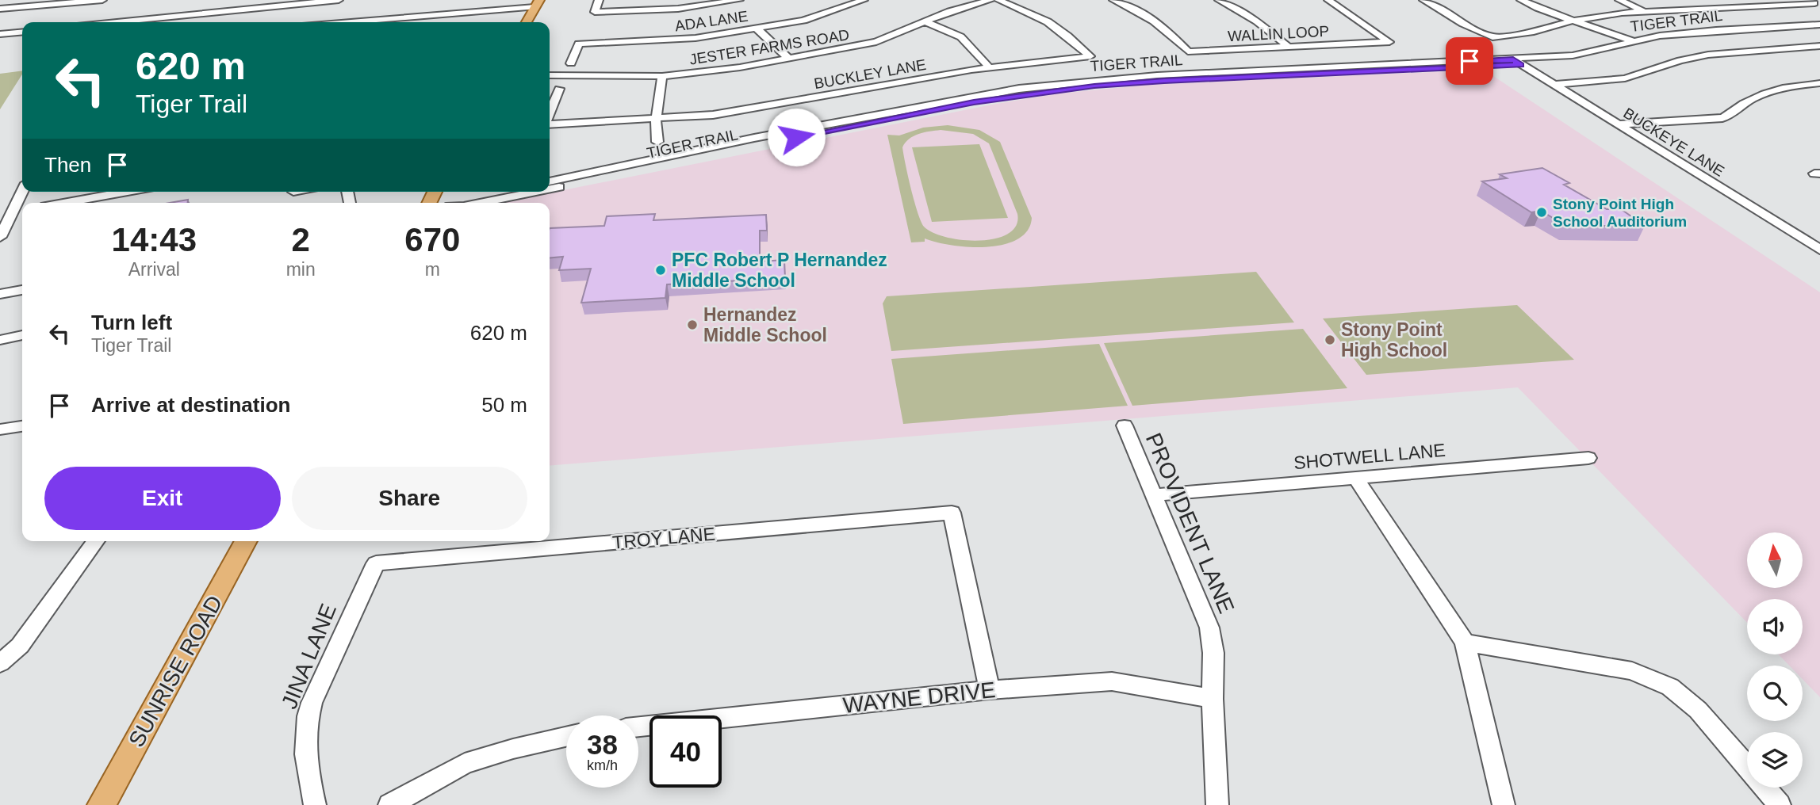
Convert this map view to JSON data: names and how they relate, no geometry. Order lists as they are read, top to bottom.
{
  "streets": {
    "main road": ["SUNRISE ROAD"],
    "street": [
      "ADA LANE",
      "TIGER TRAIL",
      "WALLIN LOOP",
      "JESTER FARMS ROAD",
      "BUCKLEY LANE",
      "BUCKEYE LANE",
      "SHOTWELL LANE",
      "PROVIDENT LANE",
      "TROY LANE",
      "JINA LANE",
      "WAYNE DRIVE"
    ]
  },
  "crossings": [
    ["TIGER TRAIL", "BUCKEYE LANE"],
    ["SHOTWELL LANE", "PROVIDENT LANE"],
    ["PROVIDENT LANE", "WAYNE DRIVE"],
    ["TROY LANE", "JINA LANE"],
    ["TROY LANE", "WAYNE DRIVE"]
  ],
  "places": [
    "Stony Point High School Auditorium",
    "PFC Robert P Hernandez Middle School",
    "Hernandez Middle School",
    "Stony Point High School"
  ],
  "north": "top",
  "page": {
    "turn": ["620 m", "Tiger Trail"],
    "then": "Then",
    "eta": [
      "14:43",
      "Arrival",
      "2",
      "min",
      "670",
      "m"
    ],
    "list": [
      {
        "name": "Turn left",
        "note": "Tiger Trail",
        "value": "620 m"
      },
      {
        "name": "Arrive at destination",
        "value": "50 m"
      }
    ],
    "buttons": ["Exit", "Share"],
    "speed": "38 km/h",
    "limit": "40"
  }
}
